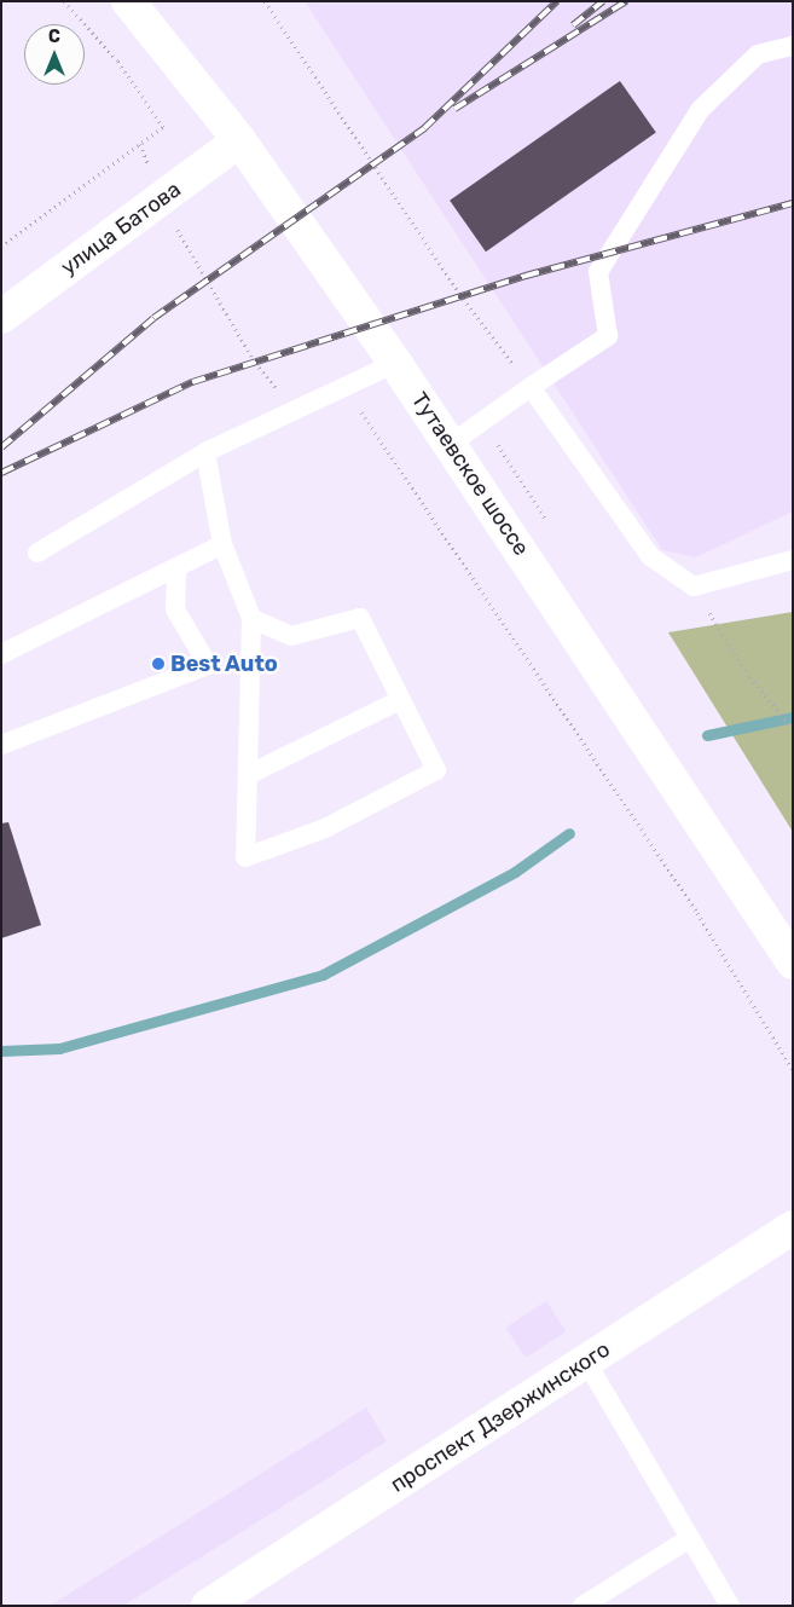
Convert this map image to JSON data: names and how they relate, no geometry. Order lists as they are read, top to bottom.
{
  "streets": {
    "main road": ["улица Батова", "Тутаевское шоссе", "проспект Дзержинского"]
  },
  "crossings": [
    ["улица Батова", "Тутаевское шоссе"]
  ],
  "places": ["Best Auto"],
  "north": "top"
}
